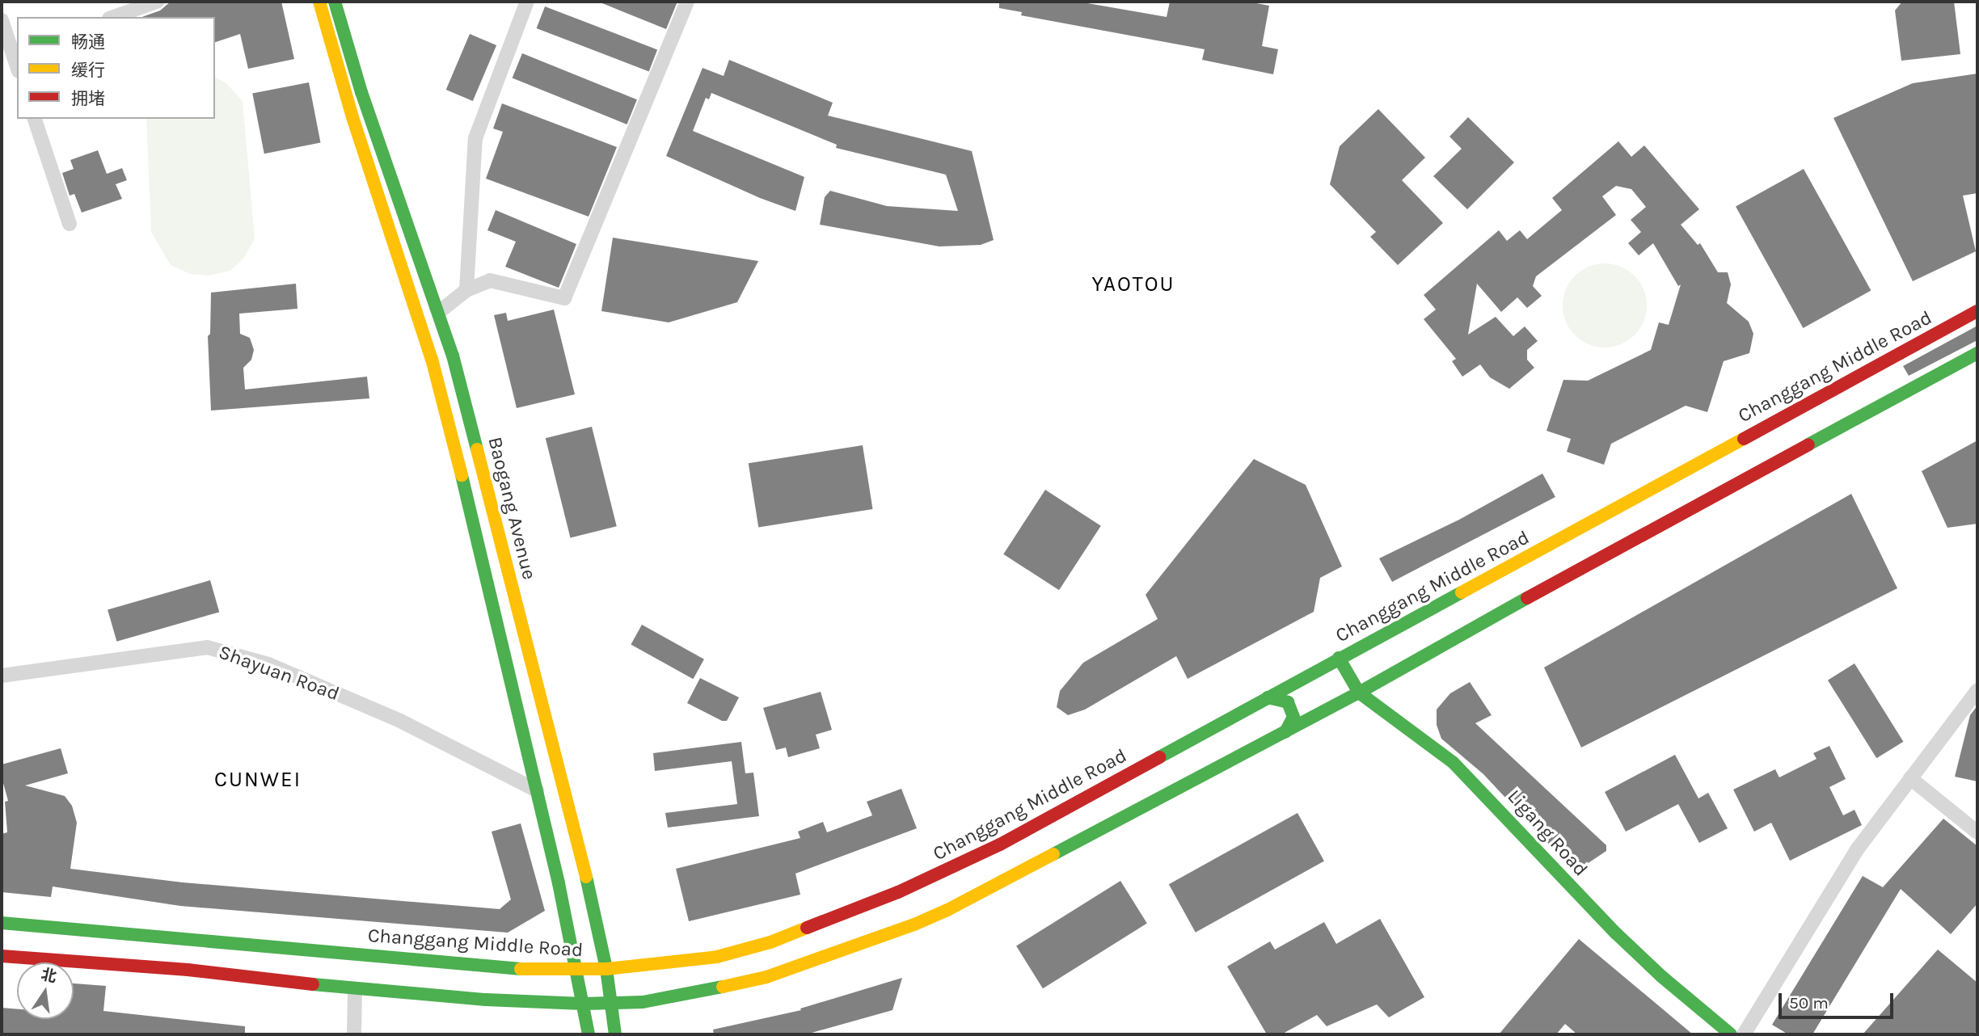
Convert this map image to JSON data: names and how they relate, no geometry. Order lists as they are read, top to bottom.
{
  "streets": {
    "main road": ["Changgang Middle Road", "Baogang Avenue", "Ligang Road"],
    "street": ["Shayuan Road"]
  },
  "crossings": [
    ["Changgang Middle Road", "Baogang Avenue"],
    ["Changgang Middle Road", "Ligang Road"],
    ["Baogang Avenue", "Shayuan Road"]
  ],
  "districts": ["YAOTOU", "CUNWEI"],
  "legend": ["畅通", "缓行", "拥堵"],
  "scale_bar": "50 m",
  "north": "top"
}
